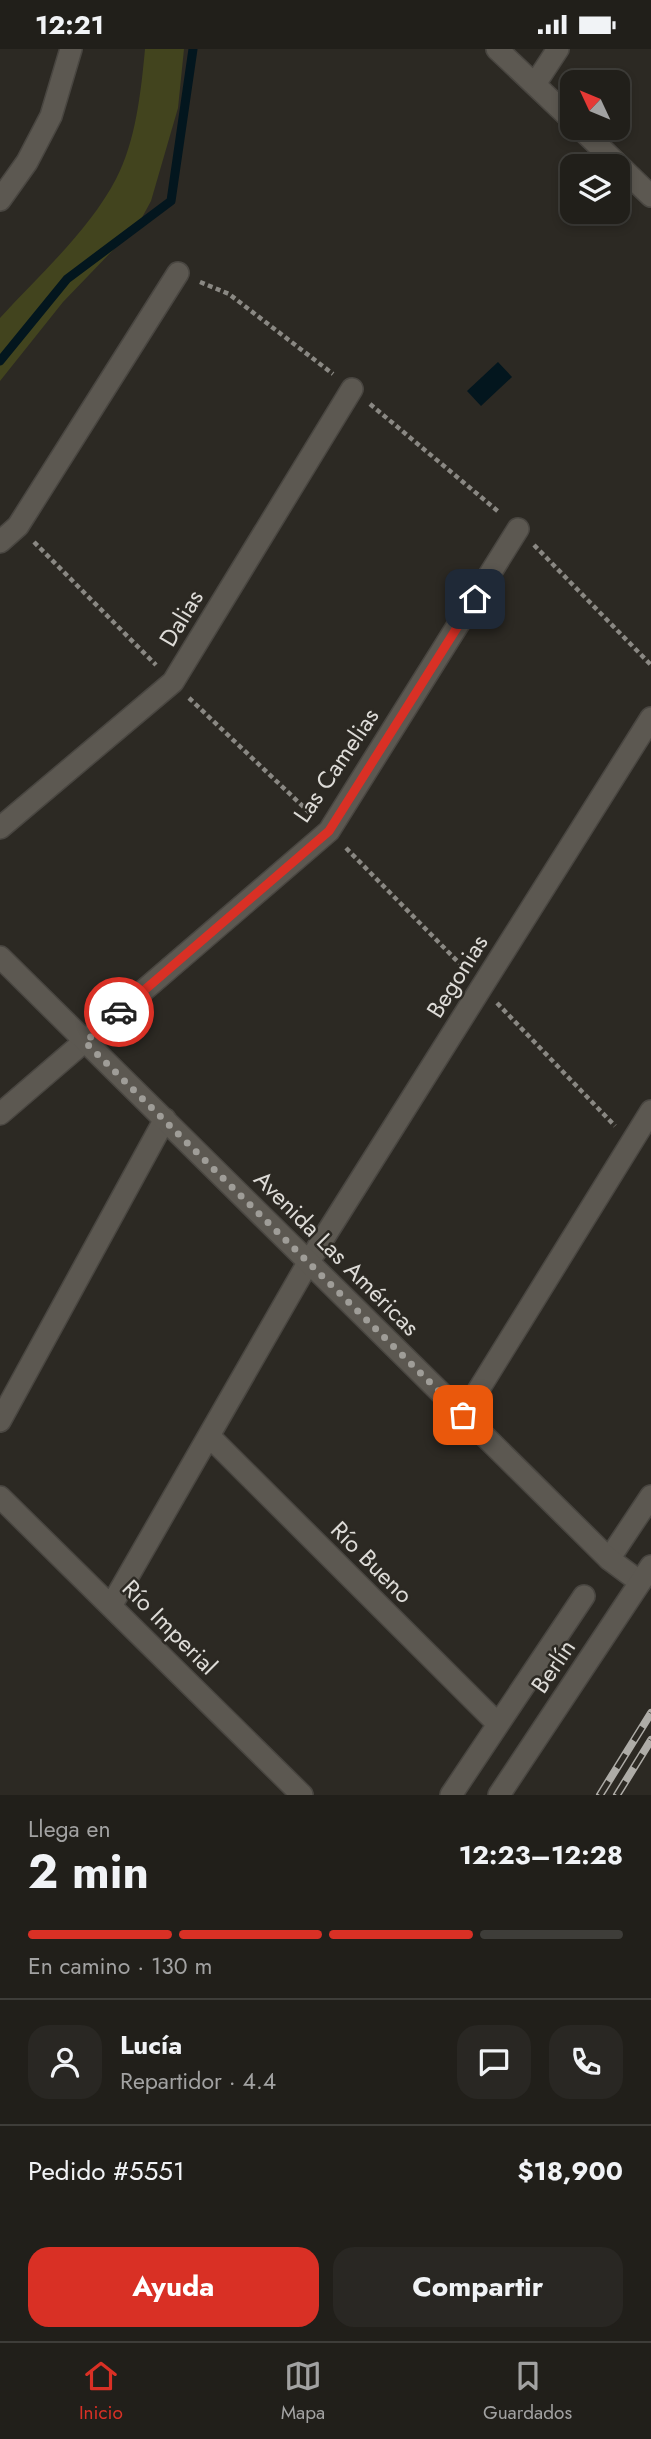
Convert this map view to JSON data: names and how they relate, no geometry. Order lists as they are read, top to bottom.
{
  "streets": {
    "street": [
      "Dalias",
      "Las Camelias",
      "Begonias",
      "Avenida Las Américas",
      "Río Bueno",
      "Río Imperial",
      "Berlín"
    ]
  },
  "crossings": [
    ["Las Camelias", "Avenida Las Américas"],
    ["Begonias", "Avenida Las Américas"],
    ["Begonias", "Río Bueno"],
    ["Begonias", "Río Imperial"],
    ["Avenida Las Américas", "Berlín"]
  ],
  "north": "top left",
  "page": {
    "status": "12:21",
    "heading": ["2 min", "Llega en", "12:23–12:28"],
    "panel": [
      "Lucía",
      "Repartidor · 4.4",
      "Pedido #5551",
      "$18,900"
    ],
    "bar": "En camino · 130 m",
    "buttons": ["Ayuda", "Compartir"],
    "tabs": ["Inicio", "Mapa", "Guardados"]
  }
}
